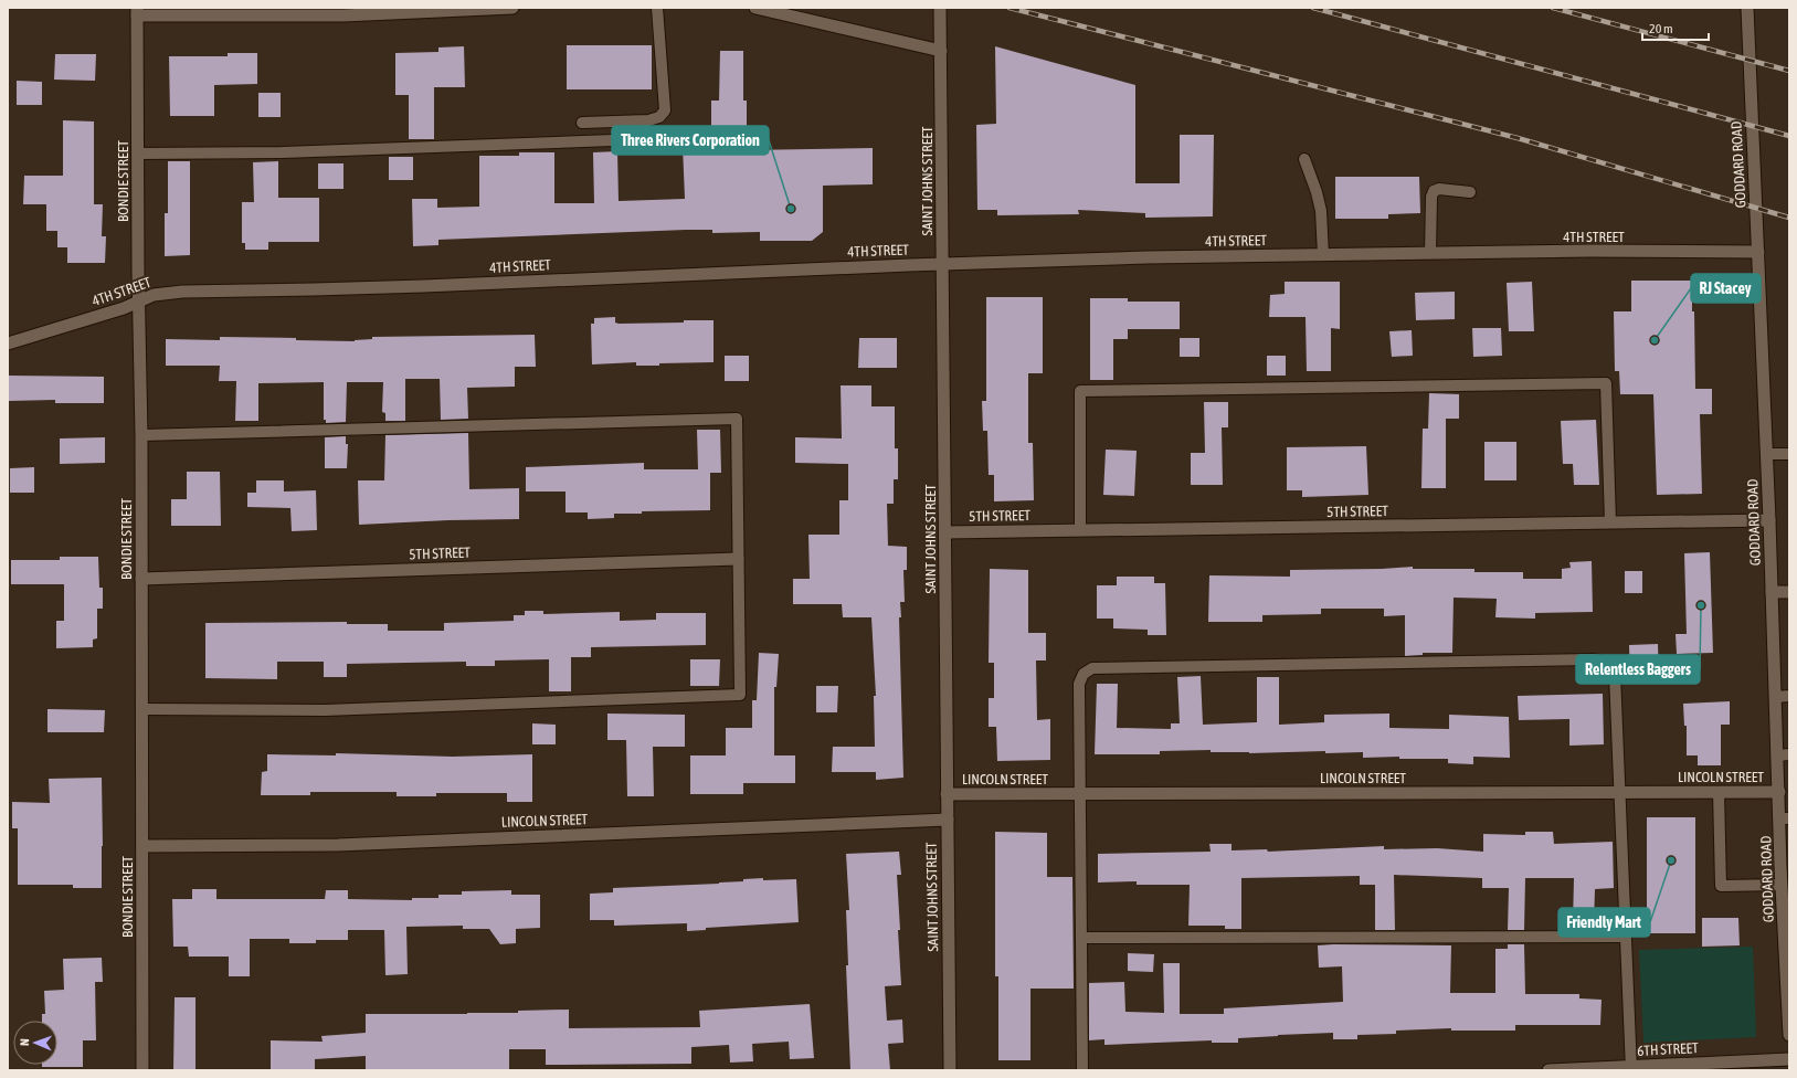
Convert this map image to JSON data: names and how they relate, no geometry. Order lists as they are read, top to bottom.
{
  "streets": {
    "street": [
      "GODDARD ROAD",
      "BONDIE STREET",
      "SAINT JOHNS STREET",
      "4TH STREET",
      "5TH STREET",
      "LINCOLN STREET",
      "6TH STREET"
    ]
  },
  "crossings": [
    ["GODDARD ROAD", "4TH STREET"],
    ["GODDARD ROAD", "5TH STREET"],
    ["GODDARD ROAD", "LINCOLN STREET"],
    ["BONDIE STREET", "4TH STREET"],
    ["BONDIE STREET", "5TH STREET"],
    ["BONDIE STREET", "LINCOLN STREET"],
    ["SAINT JOHNS STREET", "4TH STREET"],
    ["SAINT JOHNS STREET", "5TH STREET"],
    ["SAINT JOHNS STREET", "LINCOLN STREET"]
  ],
  "places": [
    "Three Rivers Corporation",
    "RJ Stacey",
    "Relentless Baggers",
    "Friendly Mart"
  ],
  "scale_bar": "20 m",
  "north": "left"
}
